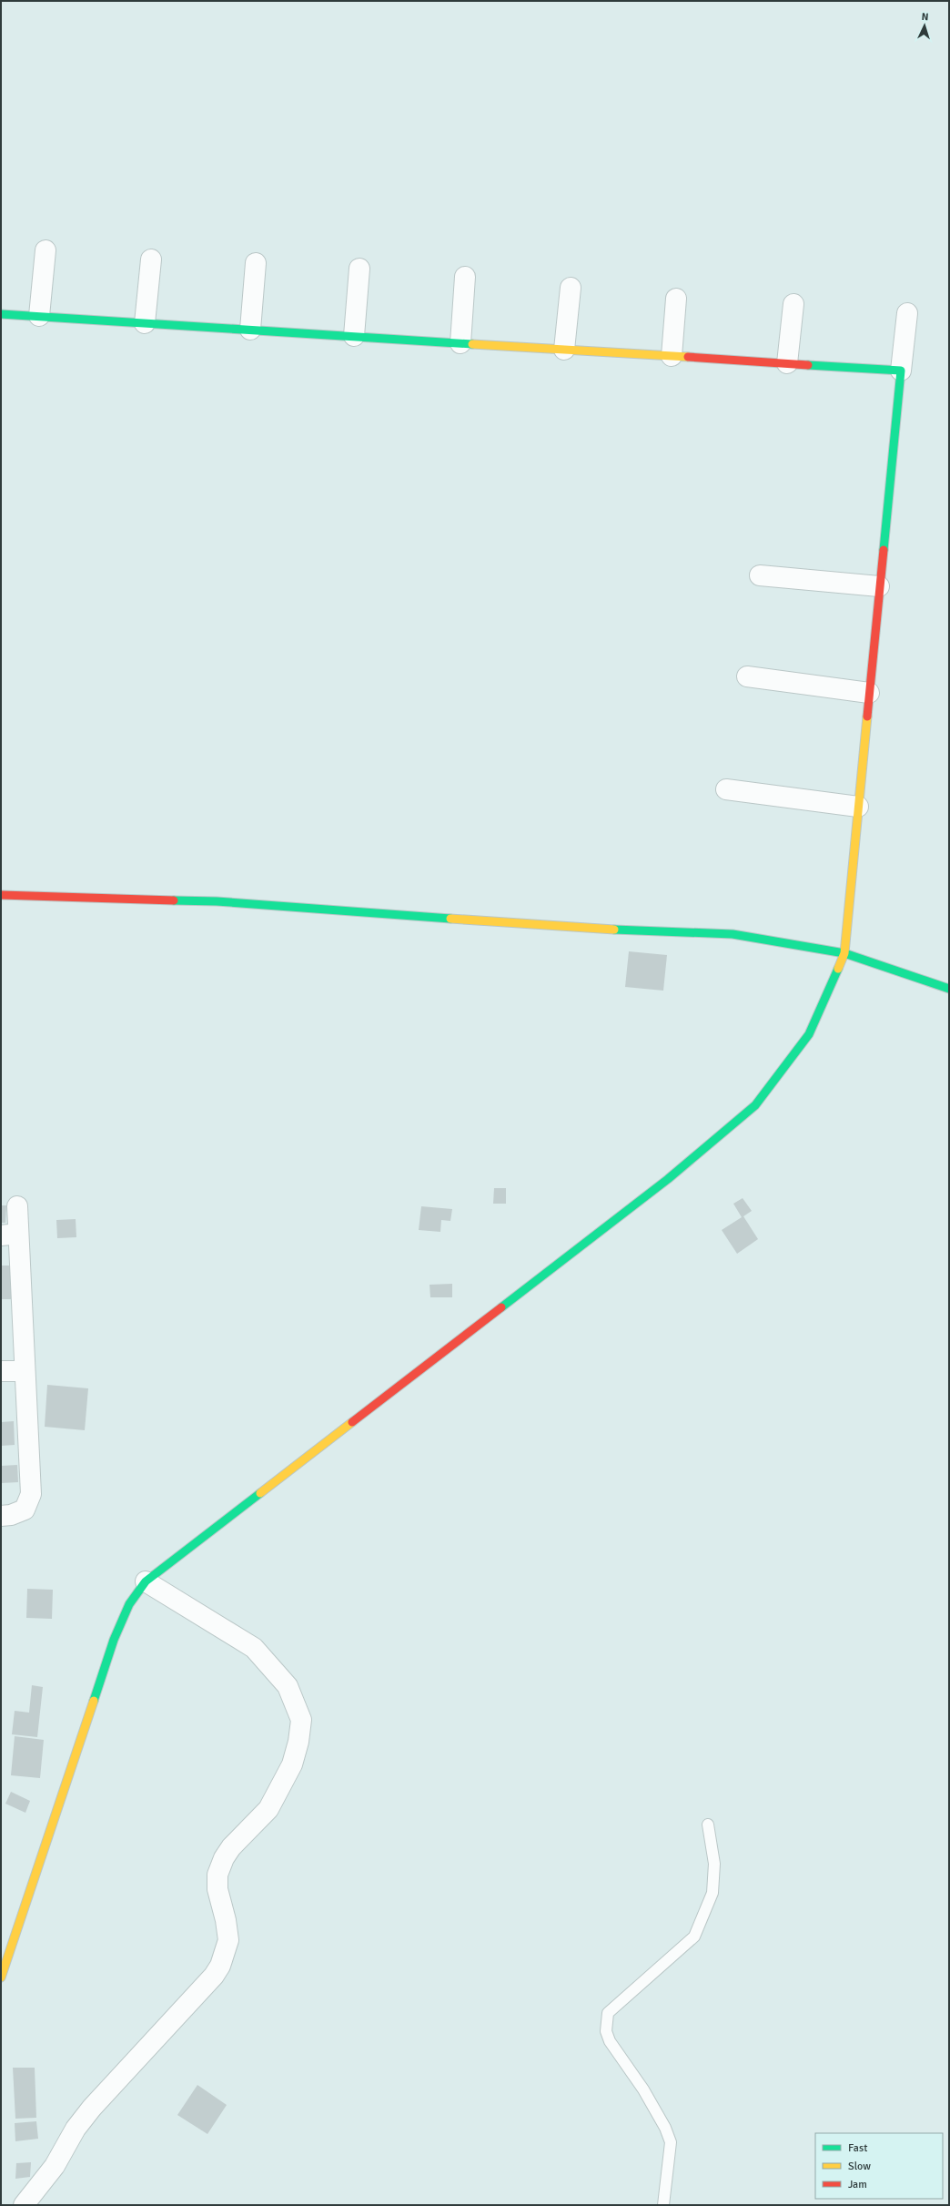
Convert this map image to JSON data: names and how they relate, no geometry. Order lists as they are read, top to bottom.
{
  "legend": ["Fast", "Slow", "Jam"],
  "north": "top"
}
